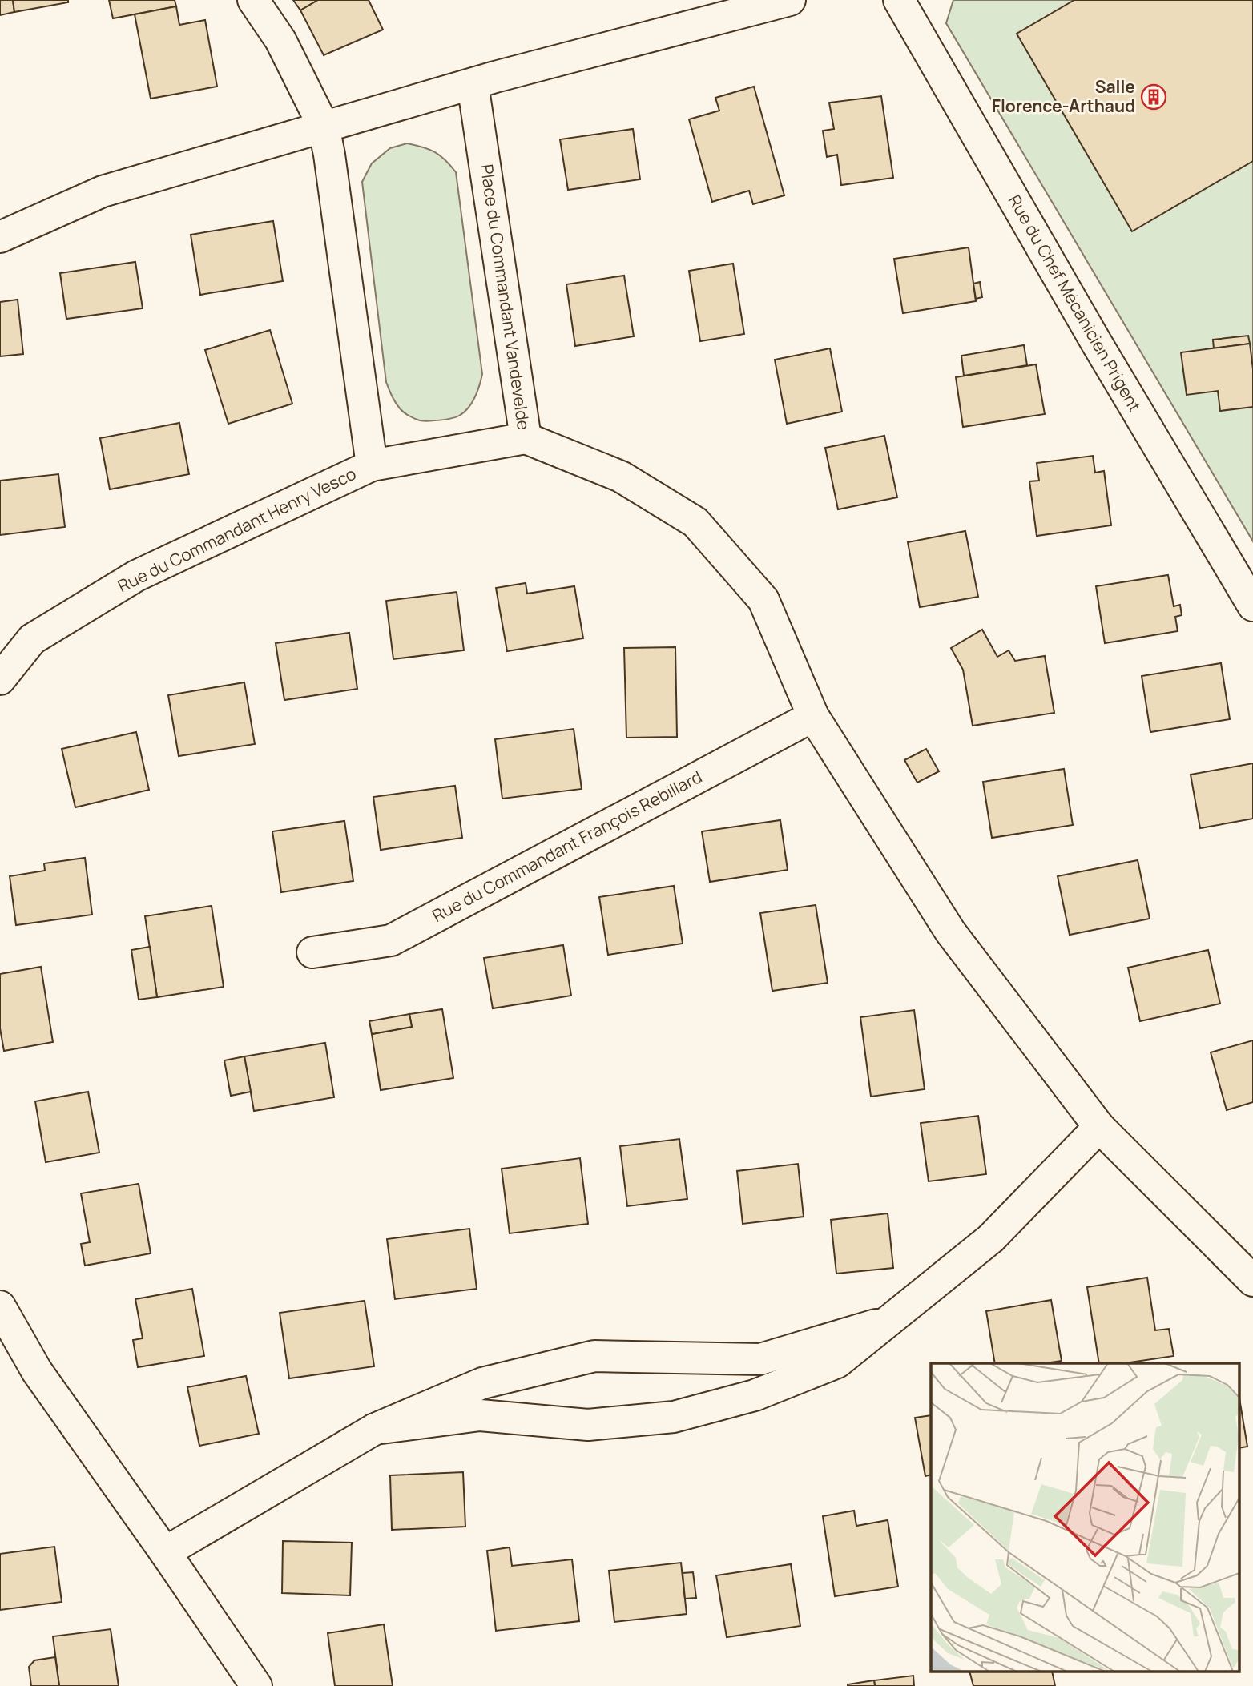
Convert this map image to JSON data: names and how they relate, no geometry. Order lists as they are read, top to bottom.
{
  "streets": {
    "street": [
      "Place du Commandant Vandevelde",
      "Rue du Chef Mécanicien Prigent",
      "Rue du Commandant Henry Vesco",
      "Rue du Commandant François Rebillard"
    ]
  },
  "crossings": [
    ["Place du Commandant Vandevelde", "Rue du Commandant Henry Vesco"]
  ],
  "places": {
    "building": ["Salle Florence-Arthaud"]
  }
}
